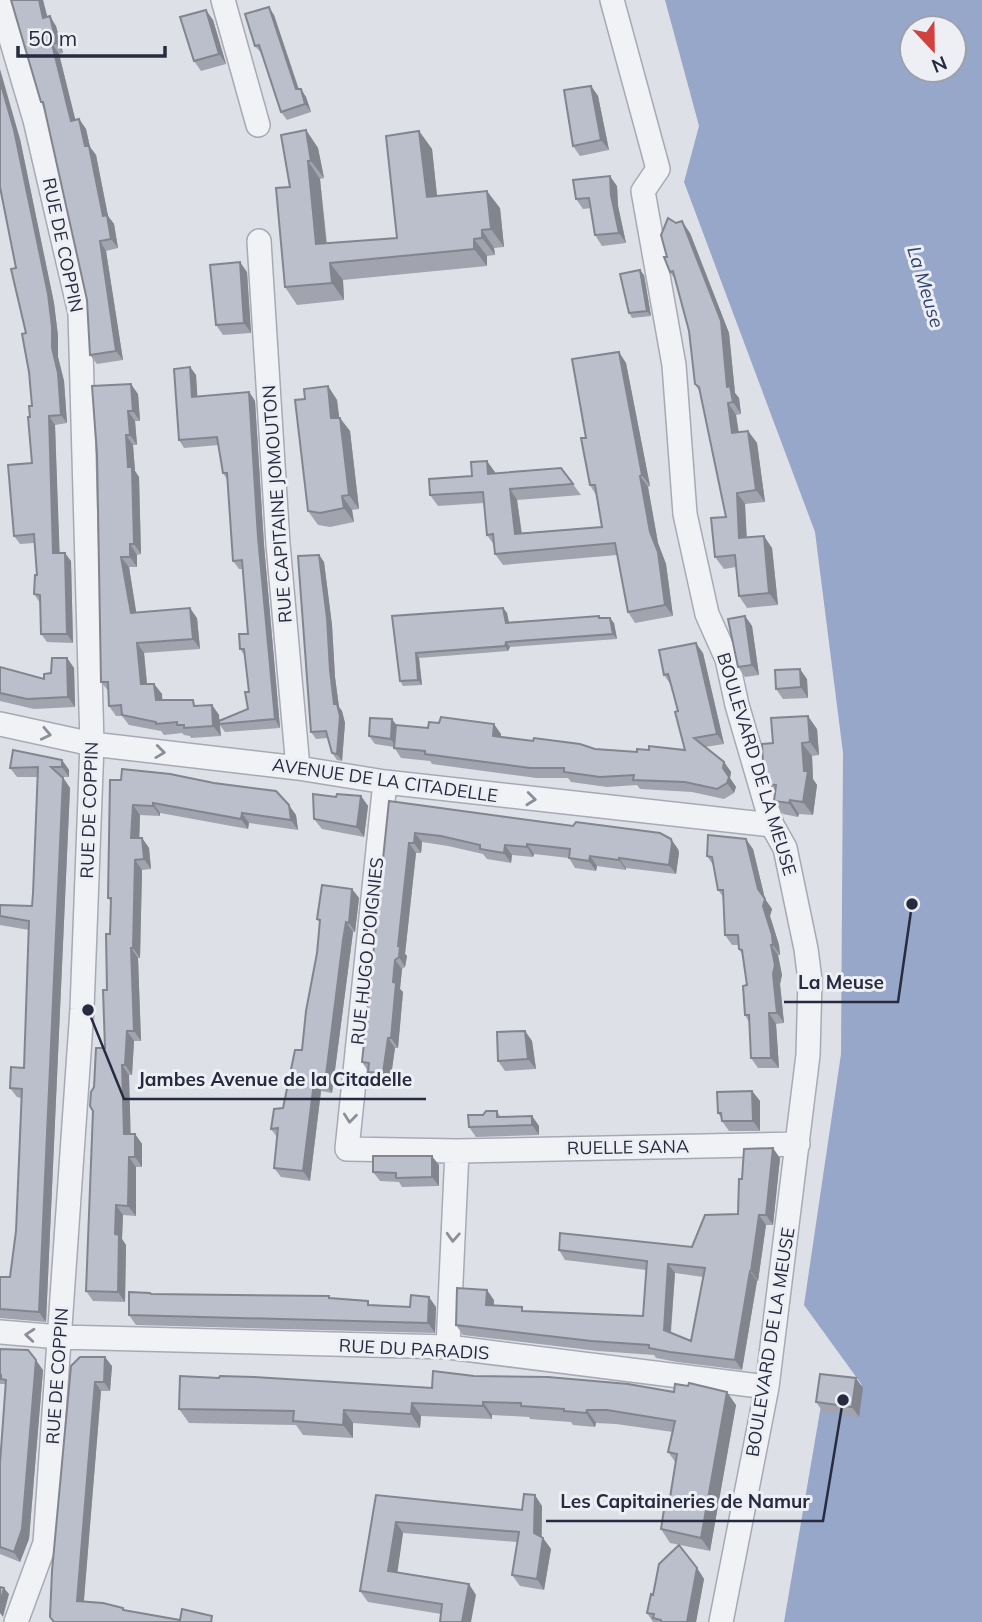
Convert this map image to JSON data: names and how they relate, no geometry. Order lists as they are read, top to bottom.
{
  "streets": {
    "street": [
      "RUE DE COPPIN",
      "RUE CAPITAINE JOMOUTON",
      "BOULEVARD DE LA MEUSE",
      "AVENUE DE LA CITADELLE",
      "RUE HUGO D'OIGNIES",
      "RUELLE SANA",
      "RUE DU PARADIS"
    ]
  },
  "crossings": [
    ["RUE DE COPPIN", "AVENUE DE LA CITADELLE"],
    ["RUE DE COPPIN", "RUE DU PARADIS"],
    ["RUE CAPITAINE JOMOUTON", "AVENUE DE LA CITADELLE"],
    ["BOULEVARD DE LA MEUSE", "AVENUE DE LA CITADELLE"],
    ["BOULEVARD DE LA MEUSE", "RUELLE SANA"],
    ["BOULEVARD DE LA MEUSE", "RUE DU PARADIS"],
    ["AVENUE DE LA CITADELLE", "RUE HUGO D'OIGNIES"],
    ["RUE HUGO D'OIGNIES", "RUELLE SANA"]
  ],
  "one_way": ["AVENUE DE LA CITADELLE"],
  "water": ["La Meuse"],
  "places": ["La Meuse", "Jambes Avenue de la Citadelle", "Les Capitaineries de Namur"],
  "scale_bar": "50 m",
  "north": "bottom"
}
